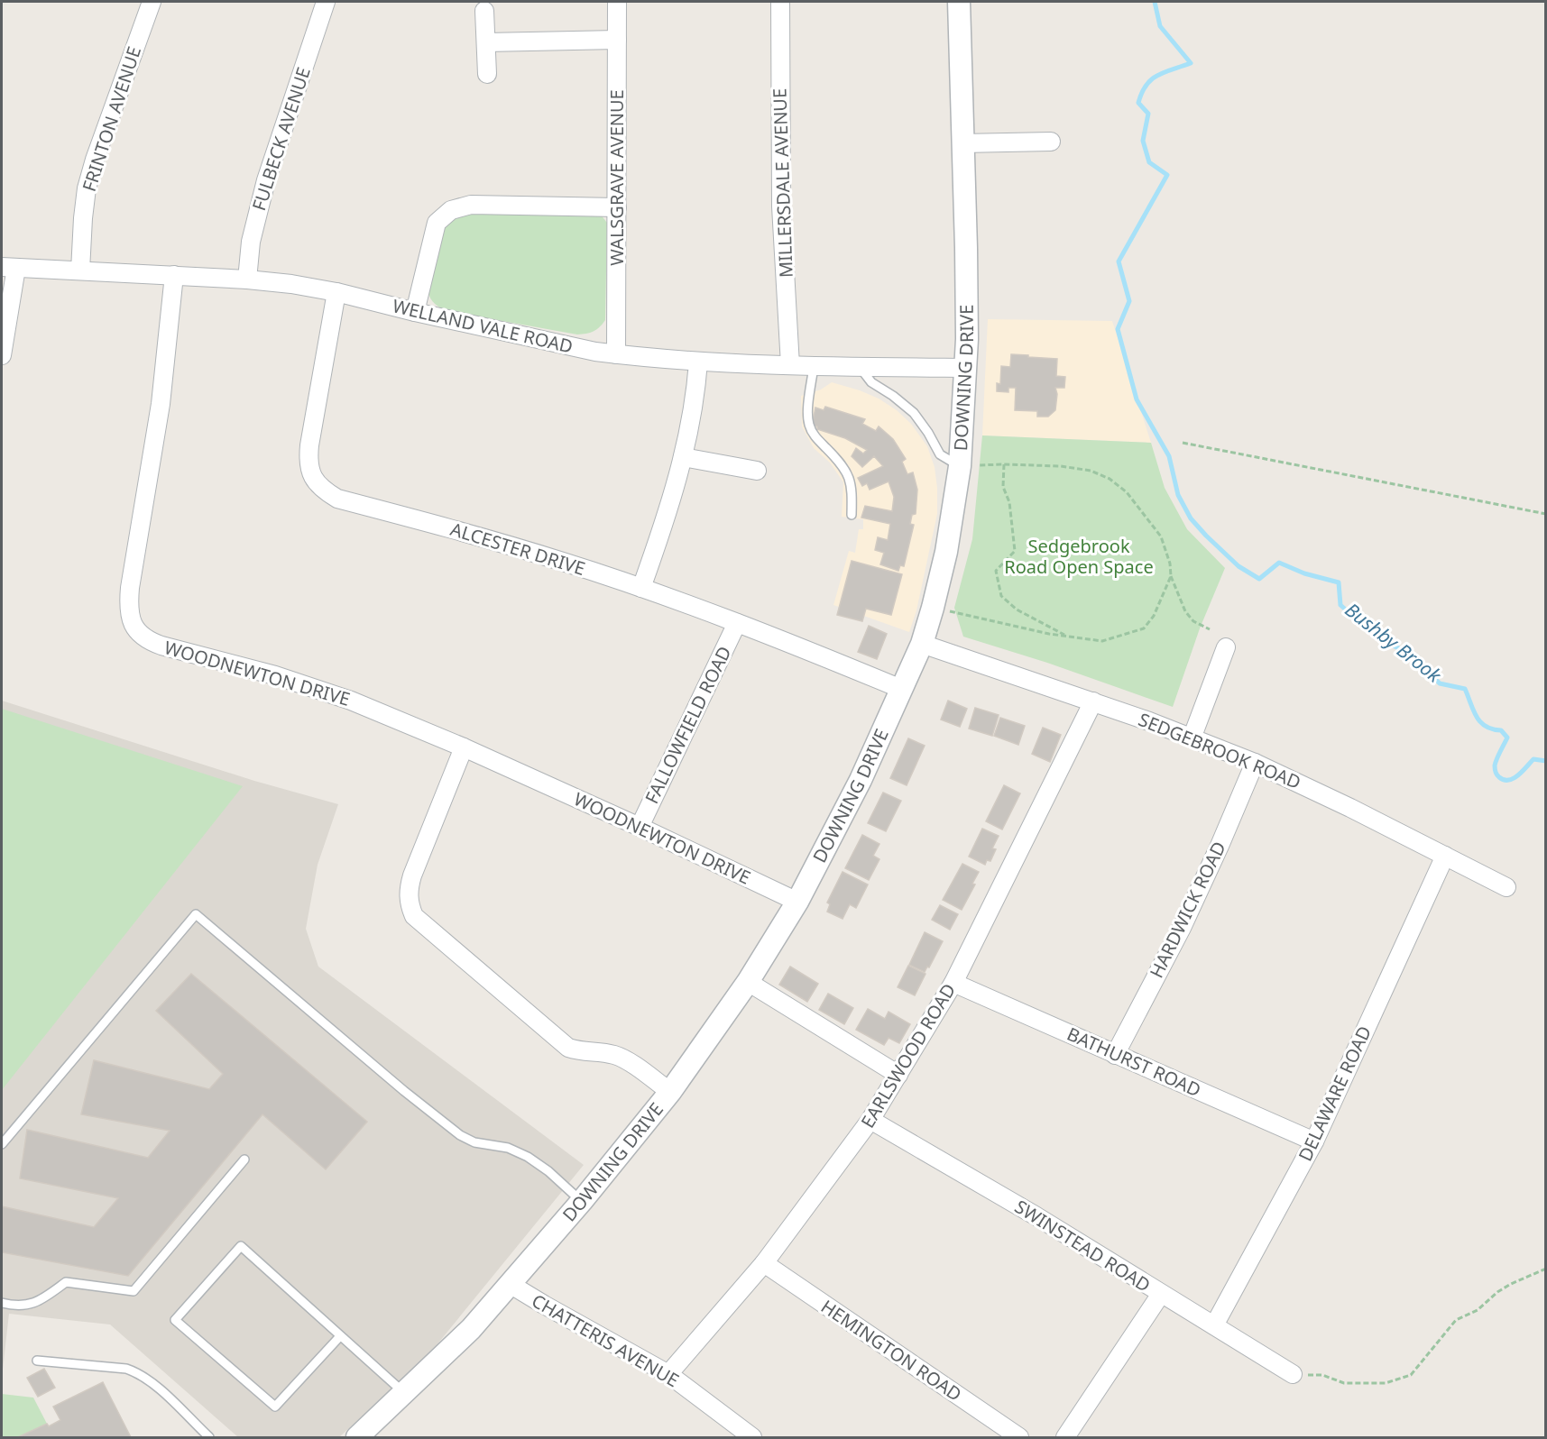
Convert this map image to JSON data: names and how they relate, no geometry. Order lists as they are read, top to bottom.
{
  "streets": {
    "street": [
      "FRINTON AVENUE",
      "FULBECK AVENUE",
      "WALSGRAVE AVENUE",
      "MILLERSDALE AVENUE",
      "WELLAND VALE ROAD",
      "DOWNING DRIVE",
      "ALCESTER DRIVE",
      "WOODNEWTON DRIVE",
      "FALLOWFIELD ROAD",
      "SEDGEBROOK ROAD",
      "HARDWICK ROAD",
      "EARLSWOOD ROAD",
      "BATHURST ROAD",
      "DELAWARE ROAD",
      "SWINSTEAD ROAD",
      "CHATTERIS AVENUE",
      "HEMINGTON ROAD"
    ]
  },
  "crossings": [
    ["FRINTON AVENUE", "WELLAND VALE ROAD"],
    ["FULBECK AVENUE", "WELLAND VALE ROAD"],
    ["WALSGRAVE AVENUE", "WELLAND VALE ROAD"],
    ["MILLERSDALE AVENUE", "WELLAND VALE ROAD"],
    ["WELLAND VALE ROAD", "DOWNING DRIVE"],
    ["WELLAND VALE ROAD", "ALCESTER DRIVE"],
    ["WELLAND VALE ROAD", "WOODNEWTON DRIVE"],
    ["DOWNING DRIVE", "ALCESTER DRIVE"],
    ["DOWNING DRIVE", "WOODNEWTON DRIVE"],
    ["DOWNING DRIVE", "SEDGEBROOK ROAD"],
    ["DOWNING DRIVE", "CHATTERIS AVENUE"],
    ["ALCESTER DRIVE", "FALLOWFIELD ROAD"],
    ["WOODNEWTON DRIVE", "FALLOWFIELD ROAD"],
    ["SEDGEBROOK ROAD", "HARDWICK ROAD"],
    ["SEDGEBROOK ROAD", "EARLSWOOD ROAD"],
    ["SEDGEBROOK ROAD", "DELAWARE ROAD"],
    ["HARDWICK ROAD", "BATHURST ROAD"],
    ["EARLSWOOD ROAD", "BATHURST ROAD"],
    ["EARLSWOOD ROAD", "SWINSTEAD ROAD"],
    ["EARLSWOOD ROAD", "CHATTERIS AVENUE"],
    ["EARLSWOOD ROAD", "HEMINGTON ROAD"],
    ["BATHURST ROAD", "DELAWARE ROAD"],
    ["DELAWARE ROAD", "SWINSTEAD ROAD"]
  ],
  "water": ["Bushby Brook"],
  "parks": ["Sedgebrook Road Open Space"]
}
